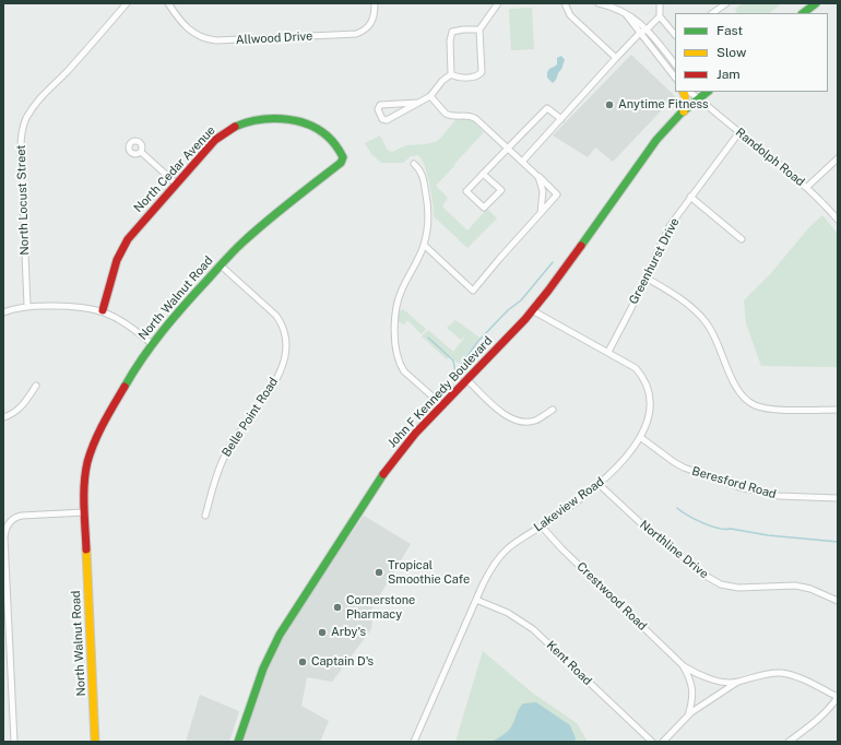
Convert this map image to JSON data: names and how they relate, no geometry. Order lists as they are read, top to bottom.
{
  "streets": {
    "street": [
      "Allwood Drive",
      "Randolph Road",
      "North Cedar Avenue",
      "North Locust Street",
      "Greenhurst Drive",
      "North Walnut Road",
      "John F Kennedy Boulevard",
      "Belle Point Road",
      "Beresford Road",
      "Lakeview Road",
      "Northline Drive",
      "Crestwood Road",
      "Kent Road"
    ]
  },
  "crossings": [
    ["Randolph Road", "Greenhurst Drive"],
    ["Randolph Road", "John F Kennedy Boulevard"],
    ["North Cedar Avenue", "North Walnut Road"],
    ["Greenhurst Drive", "Lakeview Road"],
    ["North Walnut Road", "Belle Point Road"],
    ["John F Kennedy Boulevard", "Lakeview Road"],
    ["Beresford Road", "Lakeview Road"],
    ["Lakeview Road", "Northline Drive"],
    ["Lakeview Road", "Crestwood Road"],
    ["Lakeview Road", "Kent Road"]
  ],
  "places": [
    "Anytime Fitness",
    "Tropical Smoothie Cafe",
    "Cornerstone Pharmacy",
    "Arby's",
    "Captain D's"
  ],
  "legend": ["Fast", "Slow", "Jam"]
}
